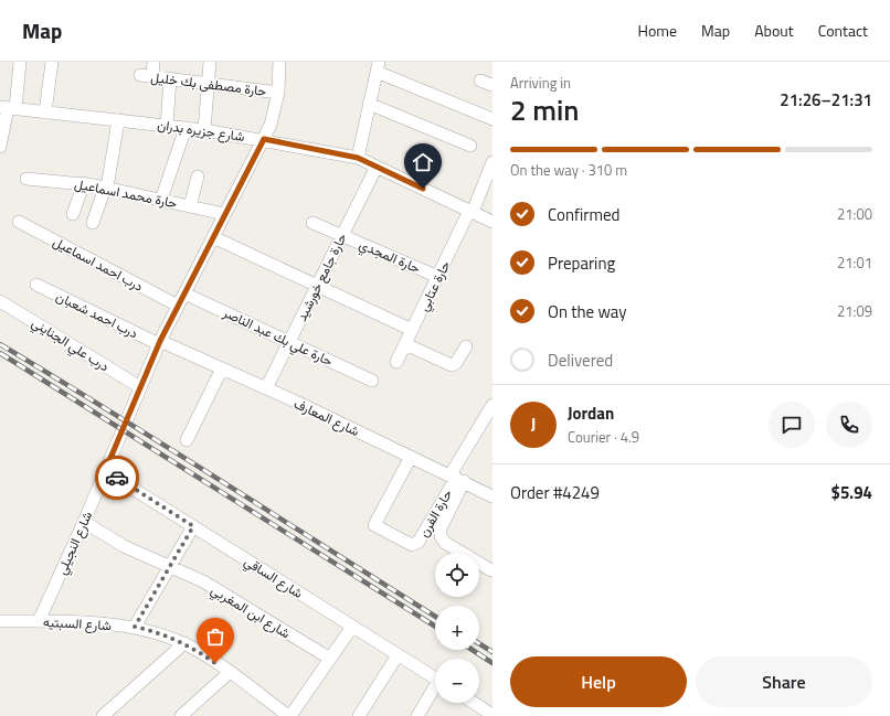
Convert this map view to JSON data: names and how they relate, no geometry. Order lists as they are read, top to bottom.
{
  "streets": {
    "street": [
      "حارة مصطفى بك خليل",
      "شارع جزيره بدران",
      "حارة محمد اسماعيل",
      "حارة المجدي",
      "درب احمد اسماعيل",
      "حارة جامع خورشيد",
      "حارة عتابي",
      "درب احمد شعبان",
      "حارة علي بك عبد الناصر",
      "درب علي الجنايني",
      "شارع المعارف",
      "حارة الفرن",
      "شارع النجيلي",
      "شارع الساقي",
      "شارع ابن المغربي",
      "شارع السبتيه"
    ]
  },
  "crossings": [
    ["حارة مصطفى بك خليل", "شارع النجيلي"],
    ["شارع جزيره بدران", "حارة جامع خورشيد"],
    ["شارع جزيره بدران", "حارة عتابي"],
    ["شارع جزيره بدران", "شارع النجيلي"],
    ["حارة محمد اسماعيل", "شارع النجيلي"],
    ["حارة المجدي", "حارة جامع خورشيد"],
    ["حارة المجدي", "حارة عتابي"],
    ["درب احمد اسماعيل", "شارع النجيلي"],
    ["حارة جامع خورشيد", "حارة علي بك عبد الناصر"],
    ["حارة جامع خورشيد", "شارع المعارف"],
    ["درب احمد شعبان", "شارع المعارف"],
    ["درب احمد شعبان", "شارع النجيلي"],
    ["حارة علي بك عبد الناصر", "شارع النجيلي"],
    ["درب علي الجنايني", "شارع النجيلي"],
    ["شارع المعارف", "حارة الفرن"],
    ["شارع المعارف", "شارع النجيلي"],
    ["شارع النجيلي", "شارع الساقي"],
    ["شارع النجيلي", "شارع ابن المغربي"],
    ["شارع النجيلي", "شارع السبتيه"]
  ],
  "page": {
    "header": "Map",
    "nav": [
      "Home",
      "Map",
      "About",
      "Contact"
    ],
    "heading": ["2 min", "Arriving in", "21:26–21:31"],
    "panel": [
      "Jordan",
      "Courier · 4.9",
      "Order #4249",
      "$5.94"
    ],
    "bar": "On the way · 310 m",
    "list": [
      ["Confirmed", "21:00"],
      ["Preparing", "21:01"],
      ["On the way", "21:09"],
      "Delivered"
    ],
    "round": "J",
    "map_buttons": ["+", "−"],
    "buttons": ["Help", "Share"]
  }
}
